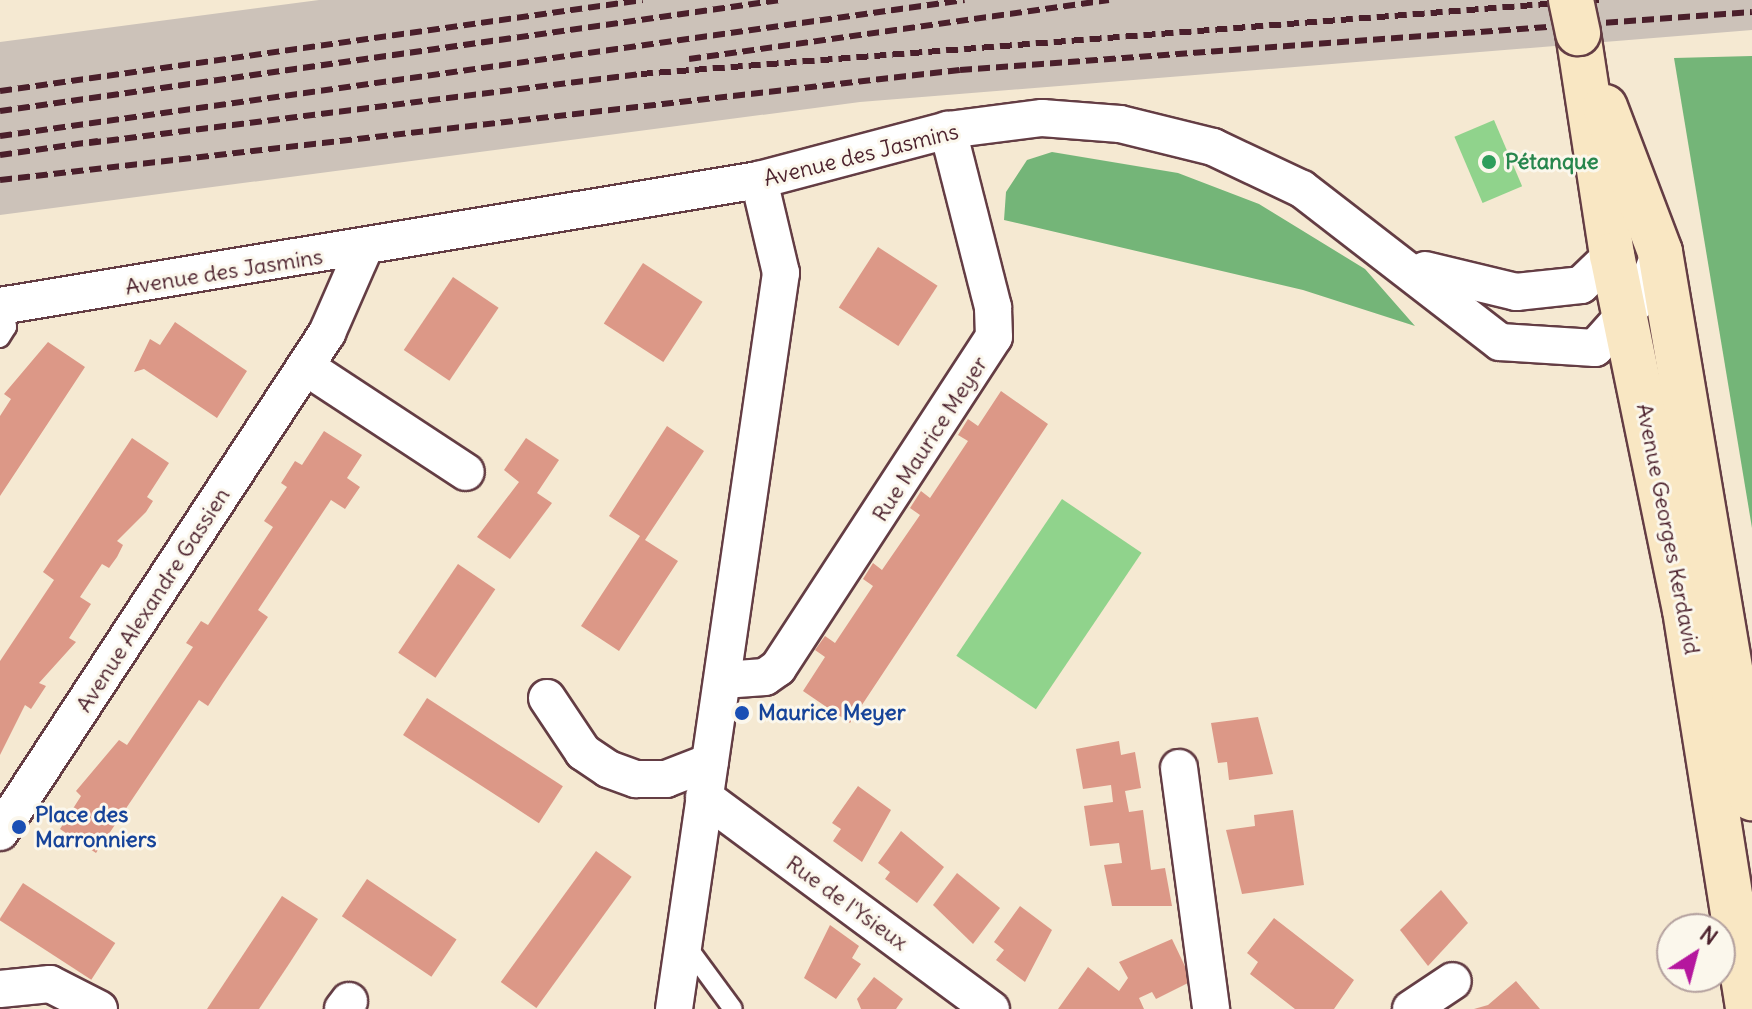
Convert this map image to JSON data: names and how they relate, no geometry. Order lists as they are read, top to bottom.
{
  "streets": {
    "main road": ["Avenue Georges Kerdavid"],
    "street": [
      "Avenue des Jasmins",
      "Rue Maurice Meyer",
      "Avenue Alexandre Gassien",
      "Rue de l'Ysieux"
    ]
  },
  "crossings": [
    ["Avenue des Jasmins", "Rue Maurice Meyer"],
    ["Avenue des Jasmins", "Avenue Georges Kerdavid"],
    ["Avenue des Jasmins", "Avenue Alexandre Gassien"]
  ],
  "places": ["Pétanque", "Maurice Meyer", "Place des Marronniers"],
  "north": "top right"
}
